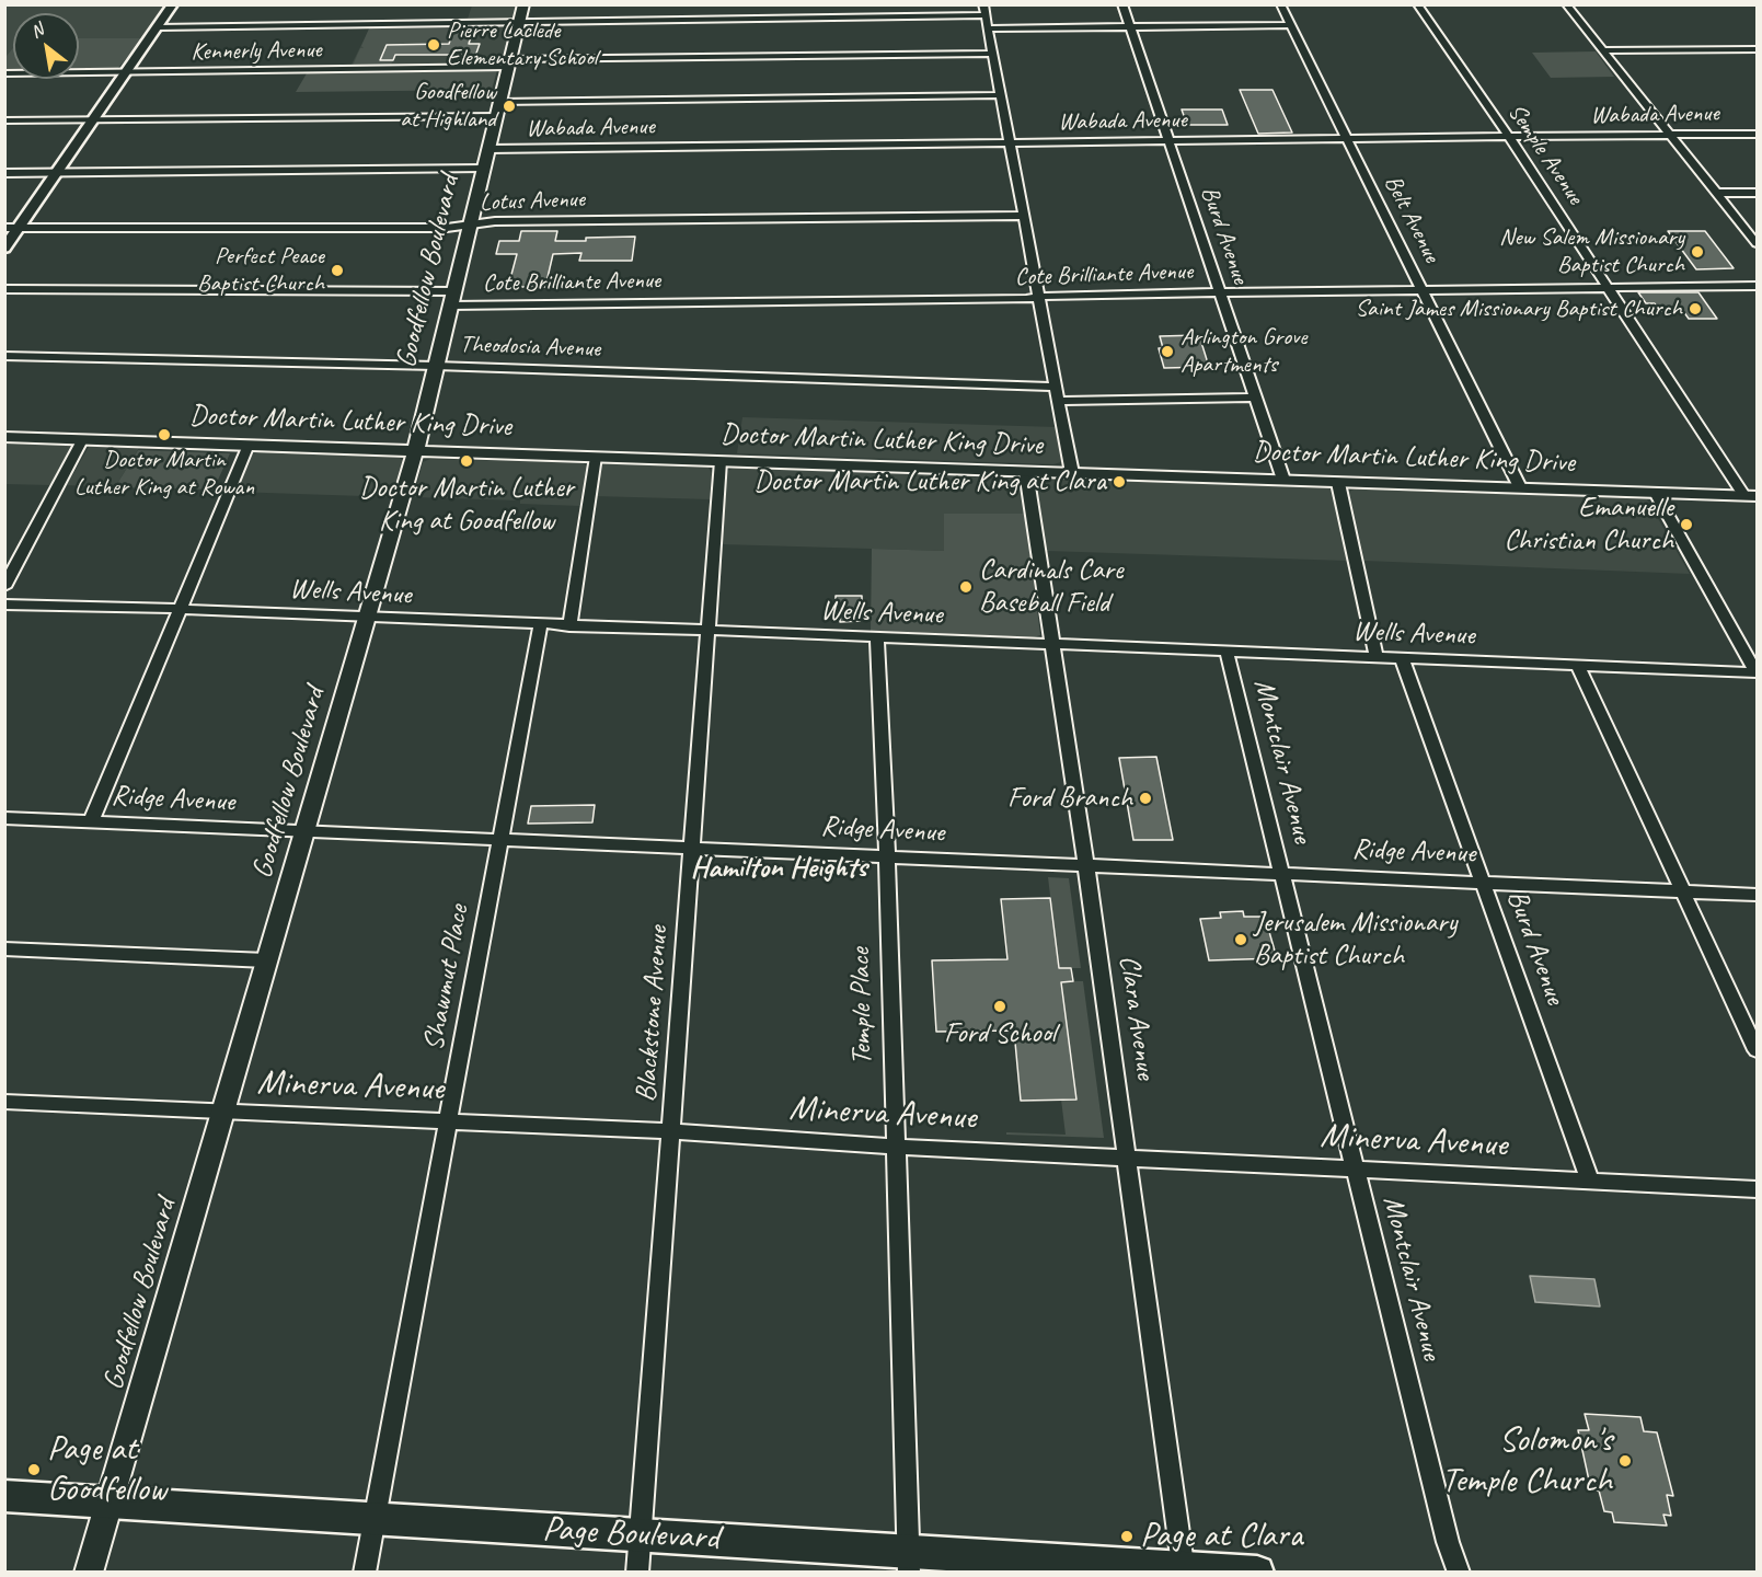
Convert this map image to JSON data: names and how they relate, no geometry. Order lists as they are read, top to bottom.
{
  "streets": {
    "main road": ["Goodfellow Boulevard", "Doctor Martin Luther King Drive", "Page Boulevard"],
    "street": [
      "Kennerly Avenue",
      "Wabada Avenue",
      "Semple Avenue",
      "Lotus Avenue",
      "Belt Avenue",
      "Burd Avenue",
      "Cote Brilliante Avenue",
      "Theodosia Avenue",
      "Wells Avenue",
      "Montclair Avenue",
      "Ridge Avenue",
      "Shawmut Place",
      "Temple Place",
      "Blackstone Avenue",
      "Clara Avenue",
      "Minerva Avenue"
    ]
  },
  "crossings": [
    ["Kennerly Avenue", "Goodfellow Boulevard"],
    ["Wabada Avenue", "Semple Avenue"],
    ["Wabada Avenue", "Belt Avenue"],
    ["Wabada Avenue", "Burd Avenue"],
    ["Wabada Avenue", "Goodfellow Boulevard"],
    ["Semple Avenue", "Cote Brilliante Avenue"],
    ["Semple Avenue", "Doctor Martin Luther King Drive"],
    ["Lotus Avenue", "Goodfellow Boulevard"],
    ["Belt Avenue", "Cote Brilliante Avenue"],
    ["Belt Avenue", "Doctor Martin Luther King Drive"],
    ["Burd Avenue", "Cote Brilliante Avenue"],
    ["Burd Avenue", "Doctor Martin Luther King Drive"],
    ["Burd Avenue", "Wells Avenue"],
    ["Burd Avenue", "Ridge Avenue"],
    ["Burd Avenue", "Minerva Avenue"],
    ["Goodfellow Boulevard", "Cote Brilliante Avenue"],
    ["Goodfellow Boulevard", "Theodosia Avenue"],
    ["Goodfellow Boulevard", "Doctor Martin Luther King Drive"],
    ["Goodfellow Boulevard", "Wells Avenue"],
    ["Goodfellow Boulevard", "Ridge Avenue"],
    ["Goodfellow Boulevard", "Minerva Avenue"],
    ["Goodfellow Boulevard", "Page Boulevard"],
    ["Doctor Martin Luther King Drive", "Blackstone Avenue"],
    ["Doctor Martin Luther King Drive", "Clara Avenue"],
    ["Wells Avenue", "Montclair Avenue"],
    ["Wells Avenue", "Shawmut Place"],
    ["Wells Avenue", "Temple Place"],
    ["Wells Avenue", "Blackstone Avenue"],
    ["Wells Avenue", "Clara Avenue"],
    ["Montclair Avenue", "Ridge Avenue"],
    ["Montclair Avenue", "Minerva Avenue"],
    ["Ridge Avenue", "Shawmut Place"],
    ["Ridge Avenue", "Temple Place"],
    ["Ridge Avenue", "Blackstone Avenue"],
    ["Ridge Avenue", "Clara Avenue"],
    ["Shawmut Place", "Minerva Avenue"],
    ["Shawmut Place", "Page Boulevard"],
    ["Temple Place", "Minerva Avenue"],
    ["Temple Place", "Page Boulevard"],
    ["Blackstone Avenue", "Minerva Avenue"],
    ["Blackstone Avenue", "Page Boulevard"],
    ["Clara Avenue", "Minerva Avenue"],
    ["Clara Avenue", "Page Boulevard"]
  ],
  "districts": ["Hamilton Heights"],
  "places": [
    "Pierre Laclede Elementary School",
    "Goodfellow at Highland",
    "New Salem Missionary Baptist Church",
    "Perfect Peace Baptist Church",
    "Saint James Missionary Baptist Church",
    "Arlington Grove Apartments",
    "Doctor Martin Luther King at Rowan",
    "Doctor Martin Luther King at Goodfellow",
    "Doctor Martin Luther King at Clara",
    "Emanuelle Christian Church",
    "Cardinals Care Baseball Field",
    "Ford Branch",
    "Jerusalem Missionary Baptist Church",
    "Ford School",
    "Solomon's Temple Church",
    "Page at Goodfellow",
    "Page at Clara"
  ],
  "north": "top left"
}
